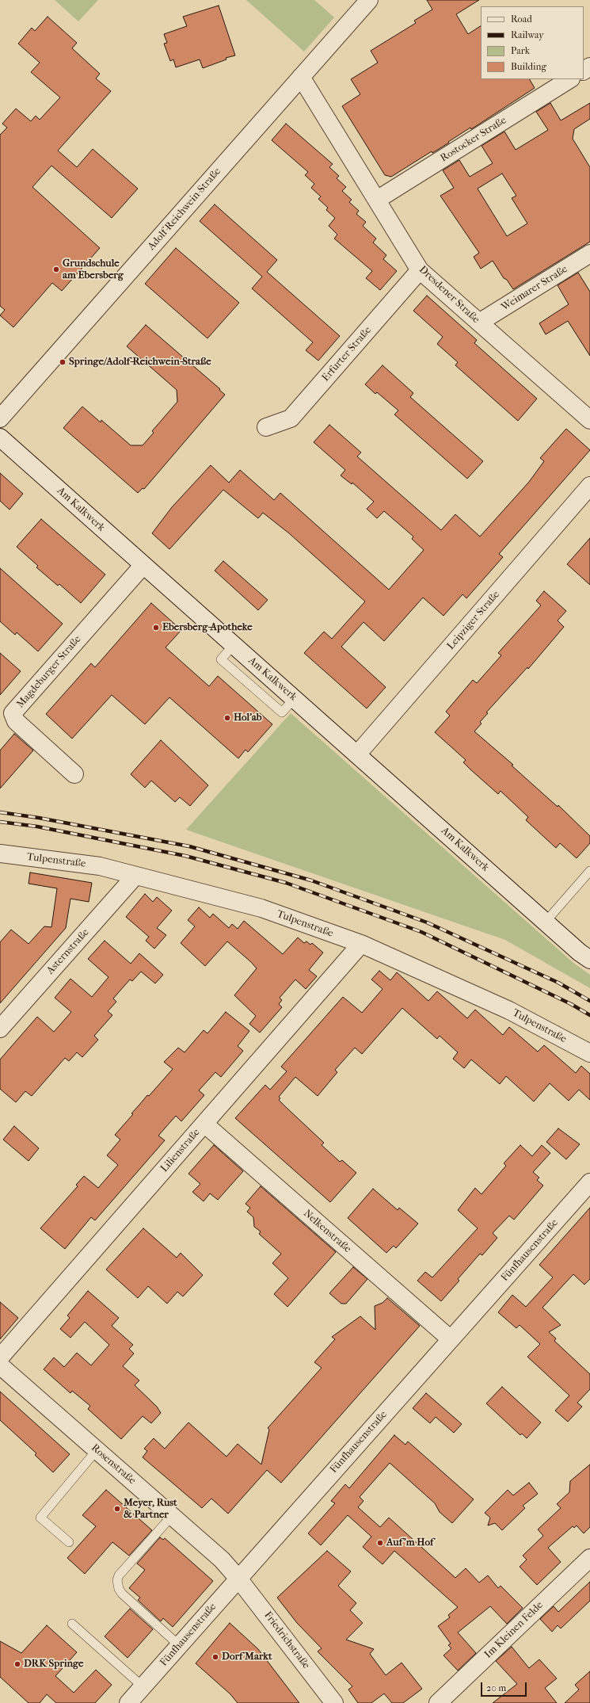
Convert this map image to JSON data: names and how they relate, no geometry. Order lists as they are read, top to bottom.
{
  "streets": {
    "street": [
      "Rostocker Straße",
      "Adolf-Reichwein-Straße",
      "Weimarer Straße",
      "Dresdener Straße",
      "Erfurter Straße",
      "Am Kalkwerk",
      "Leipziger Straße",
      "Magdeburger Straße",
      "Tulpenstraße",
      "Asternstraße",
      "Lilienstraße",
      "Nelkenstraße",
      "Fünfhausenstraße",
      "Rosenstraße",
      "Im Kleinen Felde",
      "Friedrichstraße"
    ]
  },
  "crossings": [
    ["Rostocker Straße", "Dresdener Straße"],
    ["Adolf-Reichwein-Straße", "Dresdener Straße"],
    ["Weimarer Straße", "Dresdener Straße"],
    ["Dresdener Straße", "Erfurter Straße"],
    ["Am Kalkwerk", "Leipziger Straße"],
    ["Am Kalkwerk", "Magdeburger Straße"],
    ["Tulpenstraße", "Asternstraße"],
    ["Tulpenstraße", "Lilienstraße"],
    ["Lilienstraße", "Nelkenstraße"],
    ["Nelkenstraße", "Fünfhausenstraße"],
    ["Fünfhausenstraße", "Rosenstraße"],
    ["Fünfhausenstraße", "Friedrichstraße"],
    ["Rosenstraße", "Friedrichstraße"]
  ],
  "places": [
    "Grundschule am Ebersberg",
    "Springe/Adolf-Reichwein-Straße",
    "Ebersberg-Apotheke",
    "Hol'ab",
    "Meyer, Rust & Partner",
    "Auf'm Hof",
    "Dorf Markt",
    "DRK Springe"
  ],
  "legend": [
    "Road",
    "Railway",
    "Park",
    "Building"
  ],
  "scale_bar": "20 m"
}
